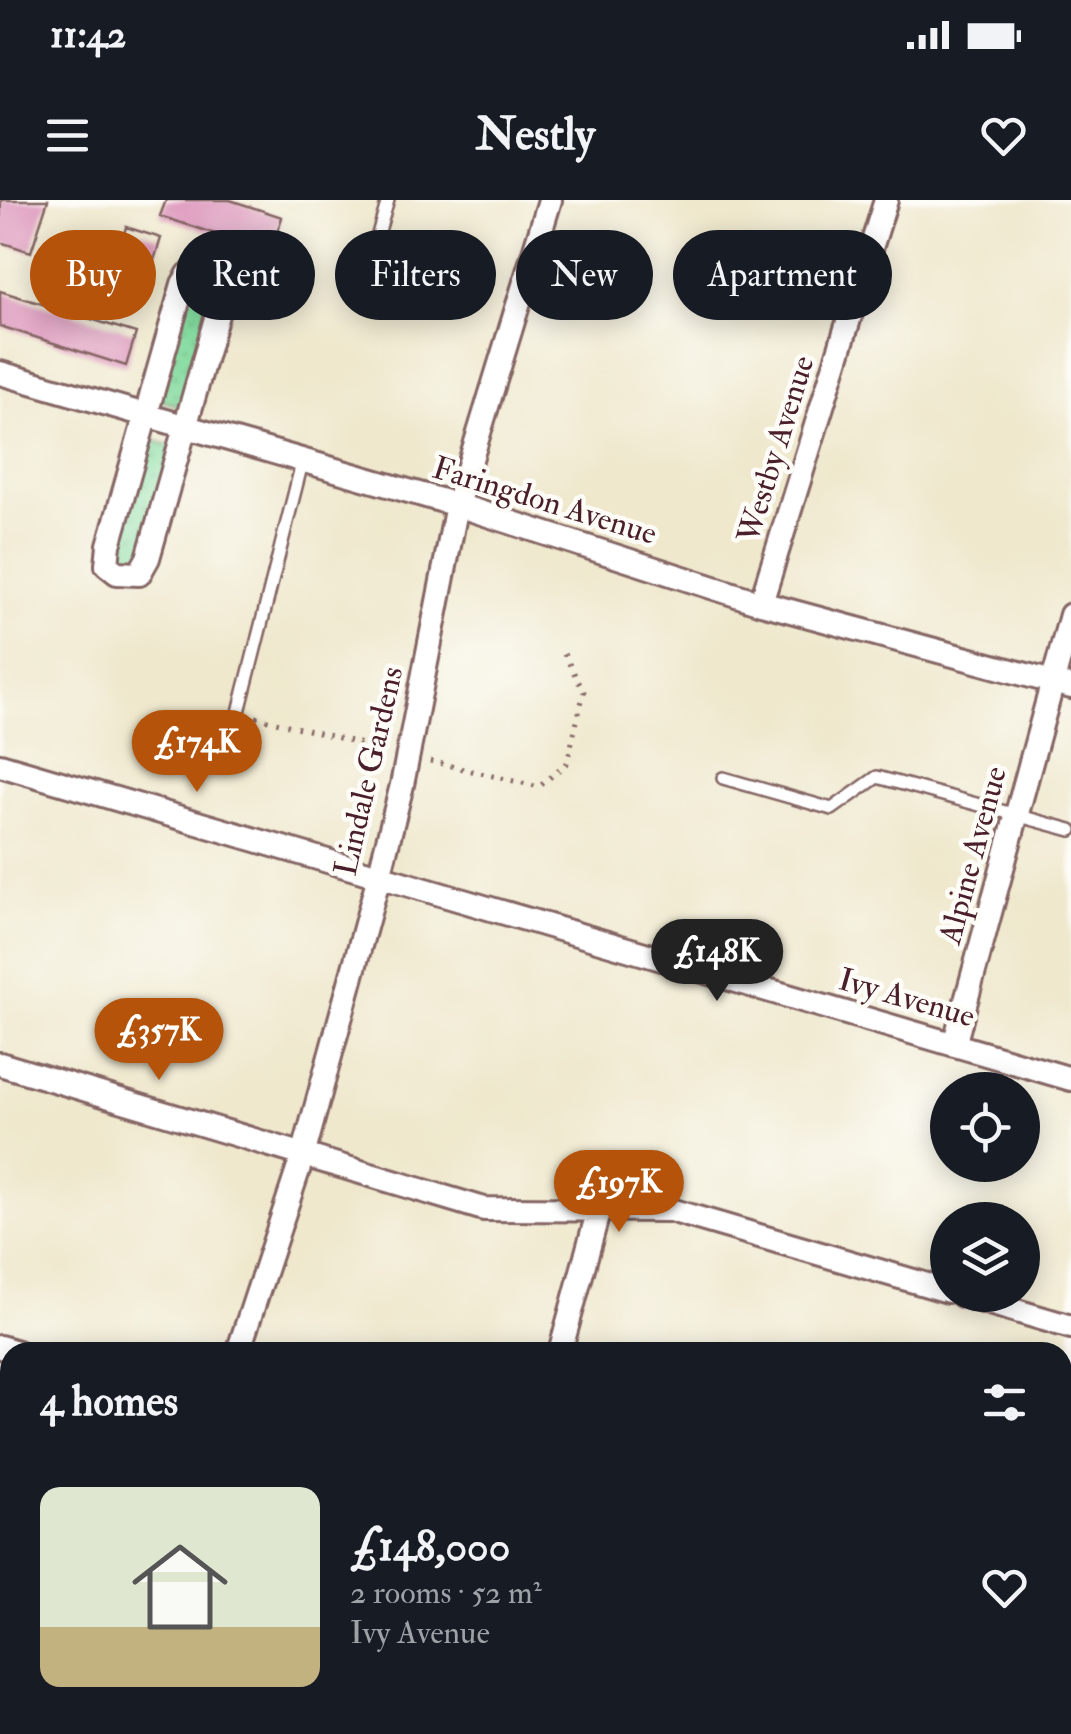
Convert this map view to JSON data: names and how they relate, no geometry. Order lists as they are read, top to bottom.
{
  "streets": {
    "street": [
      "Westby Avenue",
      "Faringdon Avenue",
      "Lindale Gardens",
      "Alpine Avenue",
      "Ivy Avenue"
    ]
  },
  "crossings": [
    ["Westby Avenue", "Faringdon Avenue"],
    ["Faringdon Avenue", "Lindale Gardens"],
    ["Faringdon Avenue", "Alpine Avenue"],
    ["Lindale Gardens", "Ivy Avenue"],
    ["Alpine Avenue", "Ivy Avenue"]
  ],
  "page": {
    "status": "11:42",
    "header": "Nestly",
    "chip": [
      "Buy",
      "Rent",
      "Filters",
      "New",
      "Apartment"
    ],
    "price": [
      "£174K",
      "£148K",
      "£357K",
      "£197K"
    ],
    "heading": "4 homes",
    "list": [
      {
        "name": "£148,000",
        "note": "2 rooms · 52 m² · Ivy Avenue"
      }
    ]
  }
}
